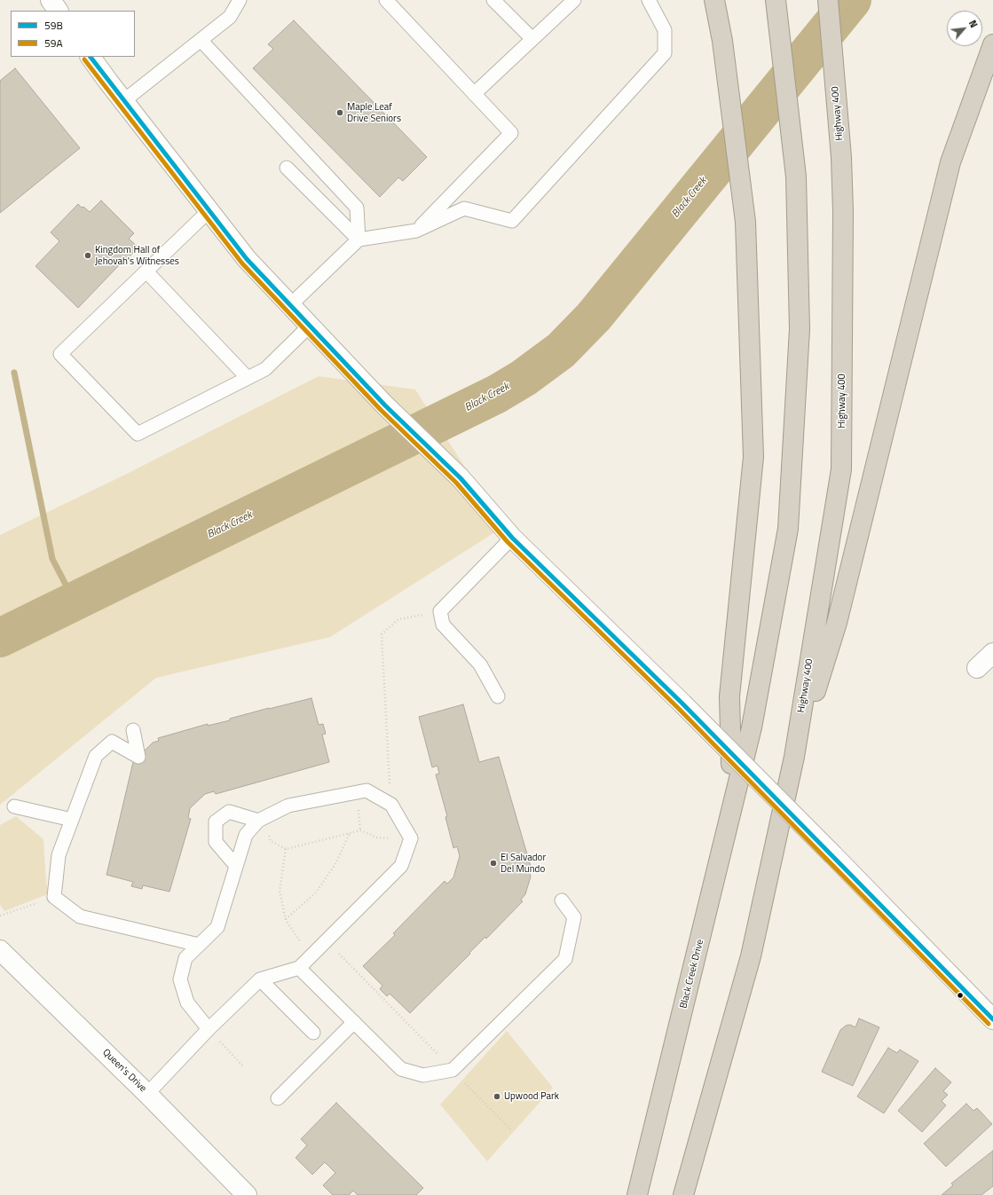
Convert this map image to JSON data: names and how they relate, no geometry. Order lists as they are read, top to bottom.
{
  "streets": {
    "highway": ["Highway 400", "Black Creek Drive"],
    "street": ["Queen's Drive"]
  },
  "water": ["Black Creek"],
  "places": [
    "Maple Leaf Drive Seniors",
    "Kingdom Hall of Jehovah's Witnesses",
    "El Salvador Del Mundo",
    "Upwood Park"
  ],
  "lines": ["transit line 59B", "transit line 59A"],
  "legend": ["59B", "59A"],
  "north": "top right"
}
